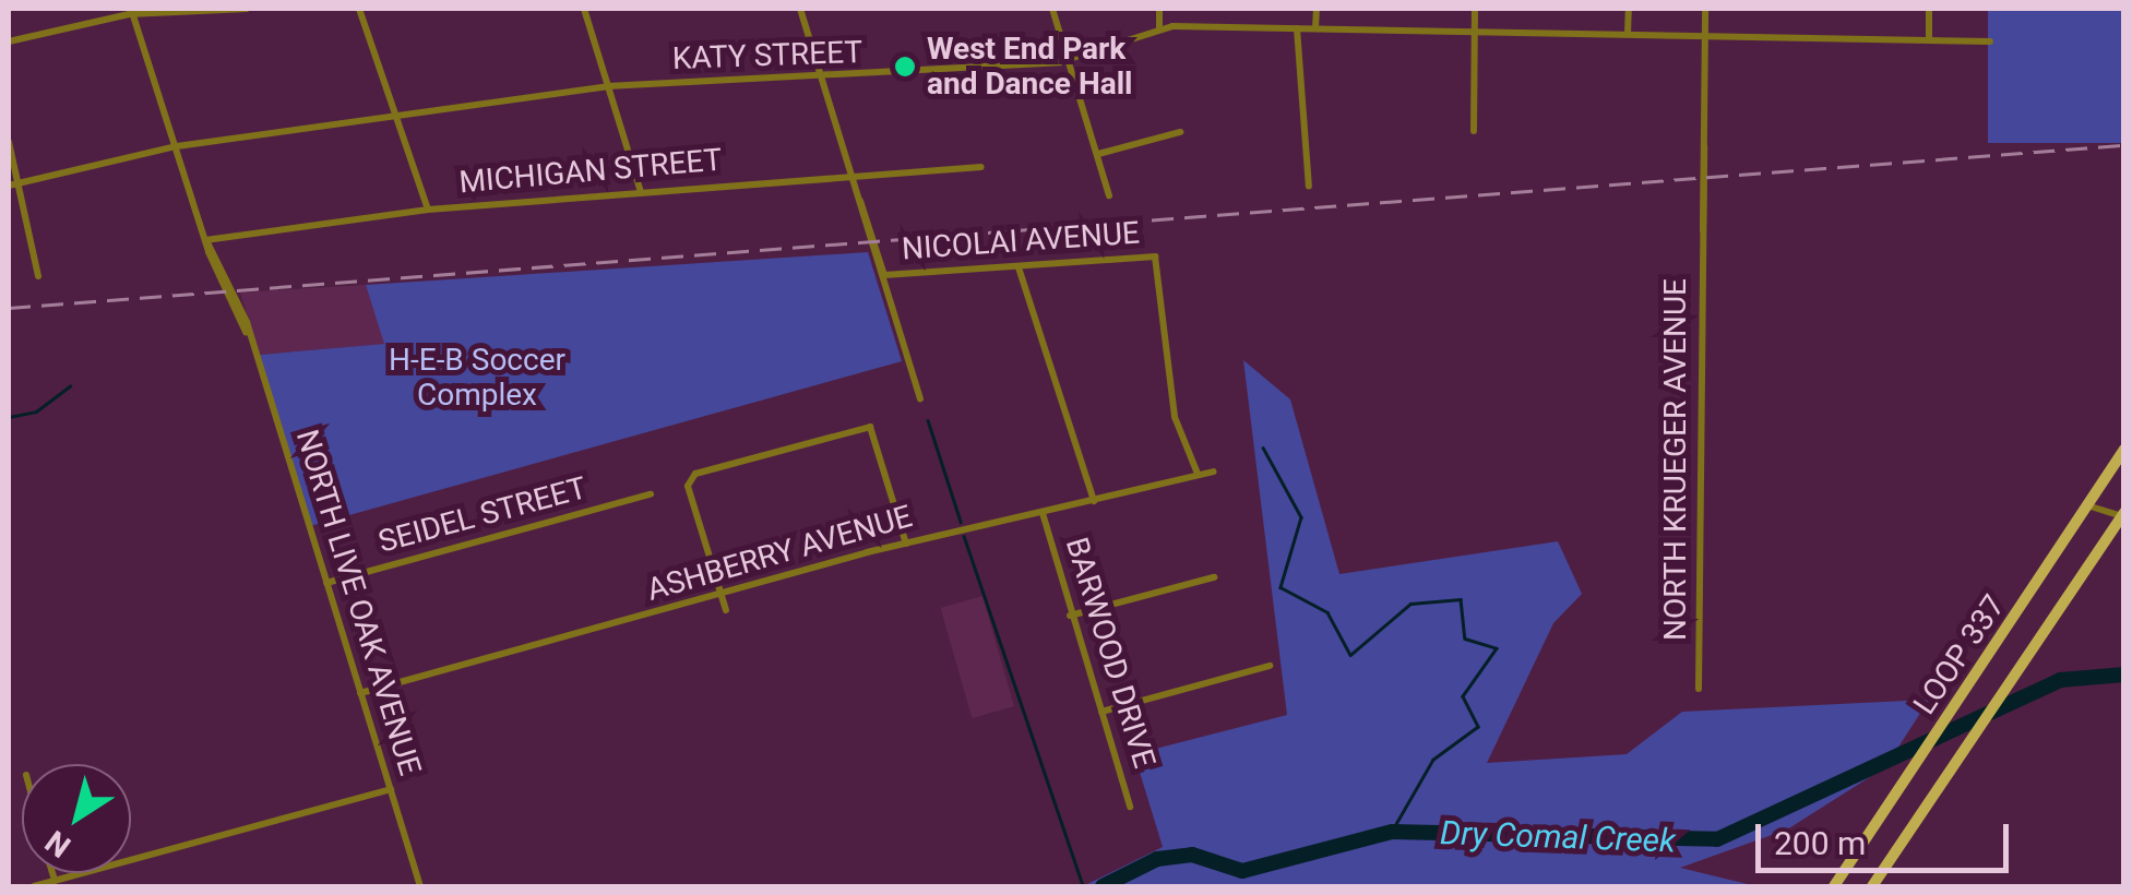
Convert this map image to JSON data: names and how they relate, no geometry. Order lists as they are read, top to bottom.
{
  "streets": {
    "main road": ["LOOP 337"],
    "street": [
      "KATY STREET",
      "MICHIGAN STREET",
      "NICOLAI AVENUE",
      "NORTH KRUEGER AVENUE",
      "SEIDEL STREET",
      "ASHBERRY AVENUE",
      "NORTH LIVE OAK AVENUE",
      "BARWOOD DRIVE"
    ]
  },
  "crossings": [
    ["KATY STREET", "NORTH KRUEGER AVENUE"],
    ["KATY STREET", "NORTH LIVE OAK AVENUE"],
    ["MICHIGAN STREET", "NORTH LIVE OAK AVENUE"],
    ["NICOLAI AVENUE", "ASHBERRY AVENUE"],
    ["SEIDEL STREET", "NORTH LIVE OAK AVENUE"],
    ["ASHBERRY AVENUE", "NORTH LIVE OAK AVENUE"],
    ["ASHBERRY AVENUE", "BARWOOD DRIVE"]
  ],
  "water": ["Dry Comal Creek"],
  "parks": ["H-E-B Soccer Complex"],
  "places": ["West End Park and Dance Hall"],
  "scale_bar": "200 m",
  "north": "bottom left"
}
